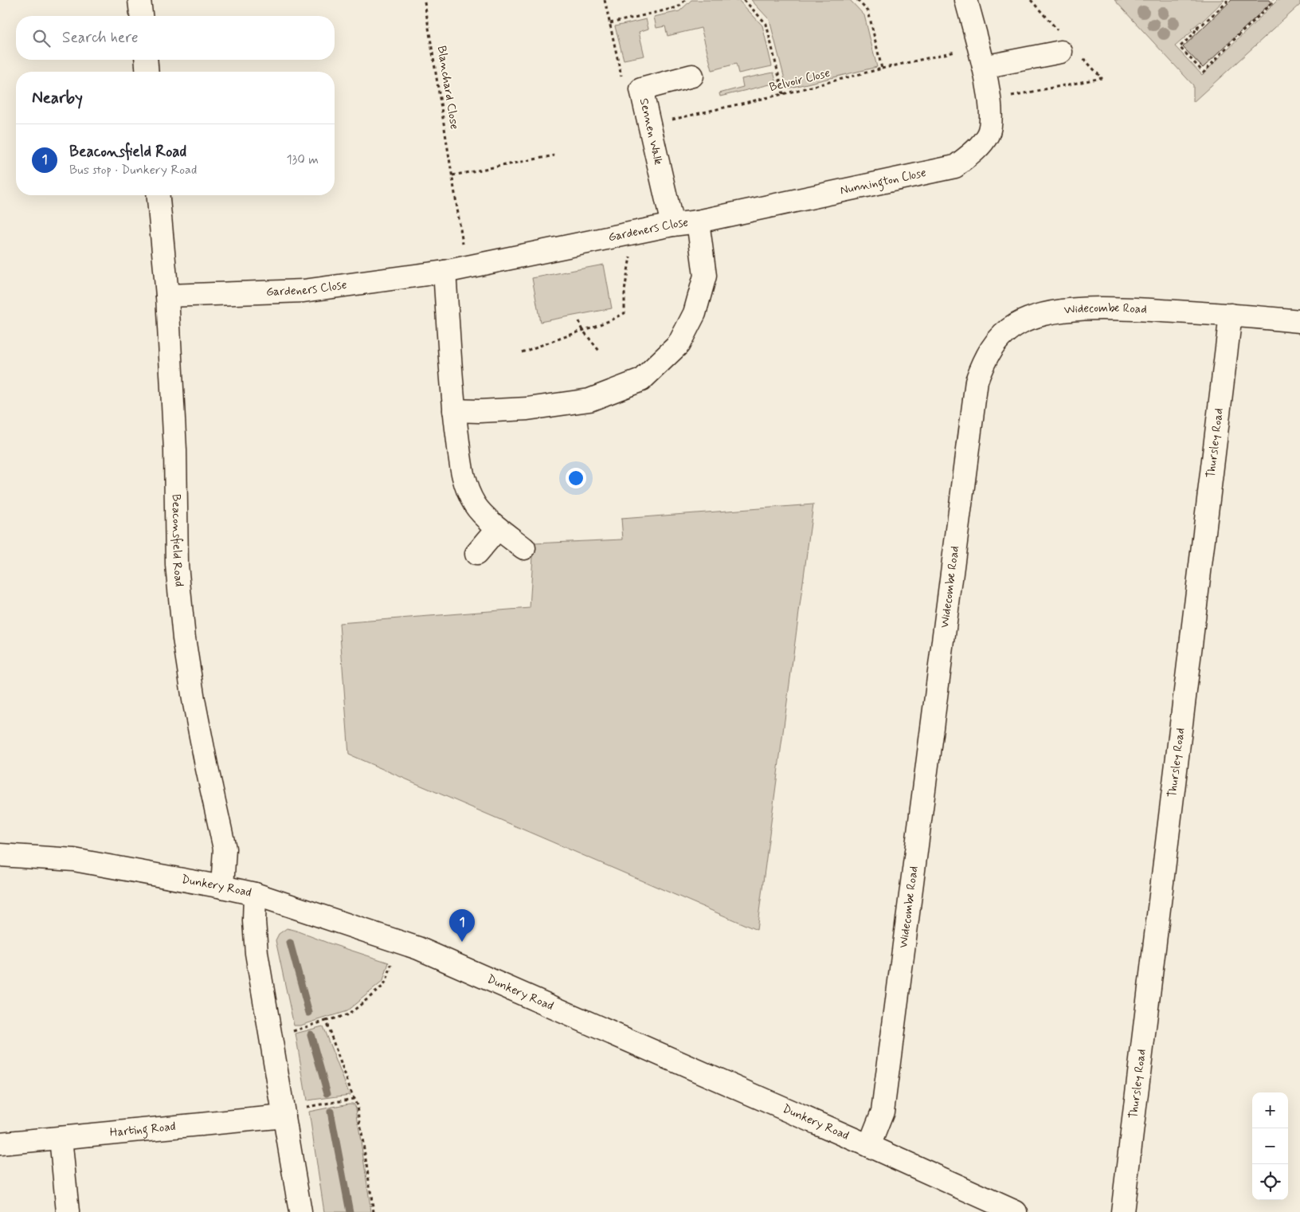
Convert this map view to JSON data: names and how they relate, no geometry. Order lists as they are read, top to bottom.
{
  "streets": {
    "street": [
      "Sennen Walk",
      "Nunnington Close",
      "Gardeners Close",
      "Widecombe Road",
      "Thursley Road",
      "Beaconsfield Road",
      "Dunkery Road",
      "Harting Road"
    ],
    "path": ["Belvoir Close", "Blanchard Close"]
  },
  "crossings": [
    ["Belvoir Close", "Sennen Walk"],
    ["Blanchard Close", "Gardeners Close"],
    ["Sennen Walk", "Gardeners Close"],
    ["Nunnington Close", "Gardeners Close"],
    ["Gardeners Close", "Beaconsfield Road"],
    ["Widecombe Road", "Thursley Road"],
    ["Widecombe Road", "Dunkery Road"],
    ["Beaconsfield Road", "Dunkery Road"]
  ],
  "page": {
    "search": "Search here",
    "heading": "Nearby",
    "list": [
      {
        "mark": "1",
        "name": "Beaconsfield Road",
        "note": "Bus stop · Dunkery Road",
        "value": "130 m"
      }
    ],
    "pins": "1",
    "map_buttons": ["+", "−"]
  }
}
